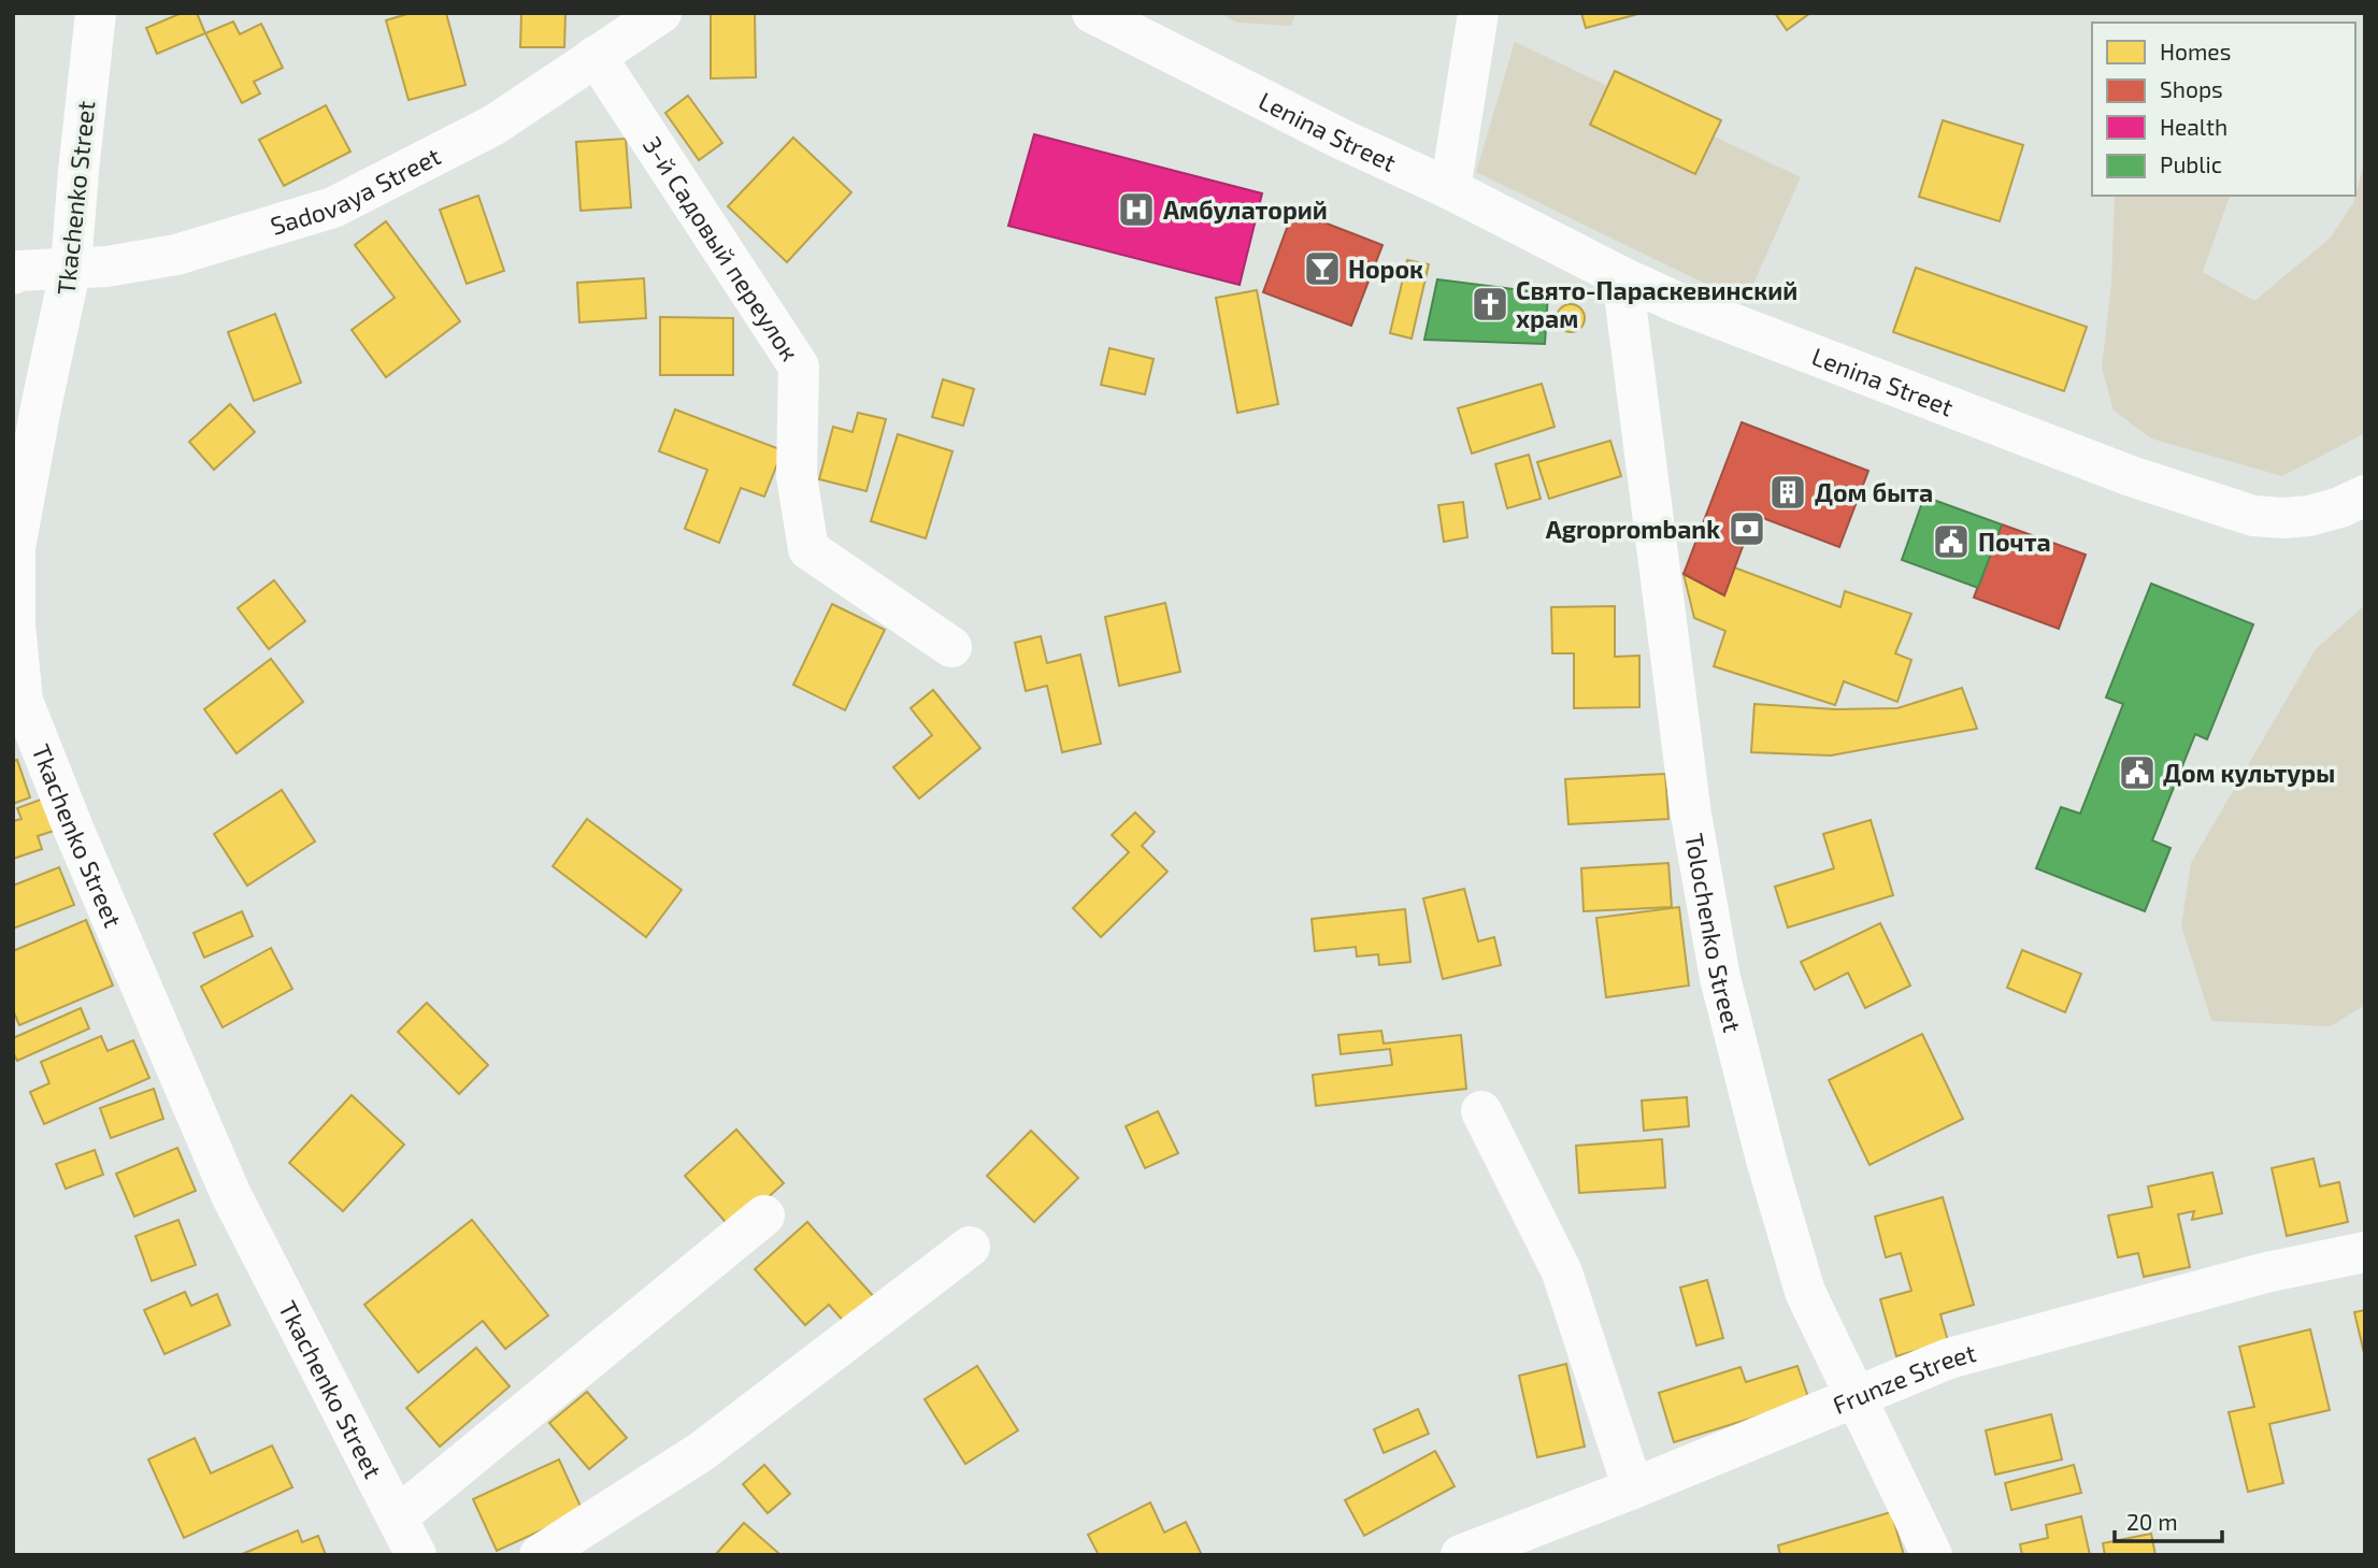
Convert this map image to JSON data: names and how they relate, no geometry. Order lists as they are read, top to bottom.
{
  "streets": {
    "street": [
      "Lenina Street",
      "Sadovaya Street",
      "Tkachenko Street",
      "3-й Садовый переулок",
      "Tolochenko Street",
      "Frunze Street"
    ]
  },
  "crossings": [
    ["Lenina Street", "Tolochenko Street"],
    ["Sadovaya Street", "Tkachenko Street"],
    ["Sadovaya Street", "3-й Садовый переулок"],
    ["Tolochenko Street", "Frunze Street"]
  ],
  "places": {
    "hospital": ["Амбулаторий"],
    "bar": ["Норок"],
    "church": ["Свято-Параскевинский храм"],
    "building": ["Дом быта"],
    "bank": ["Agroprombank"],
    "public building": ["Почта", "Дом культуры"]
  },
  "legend": [
    "Homes",
    "Shops",
    "Health",
    "Public"
  ],
  "scale_bar": "20 m"
}
